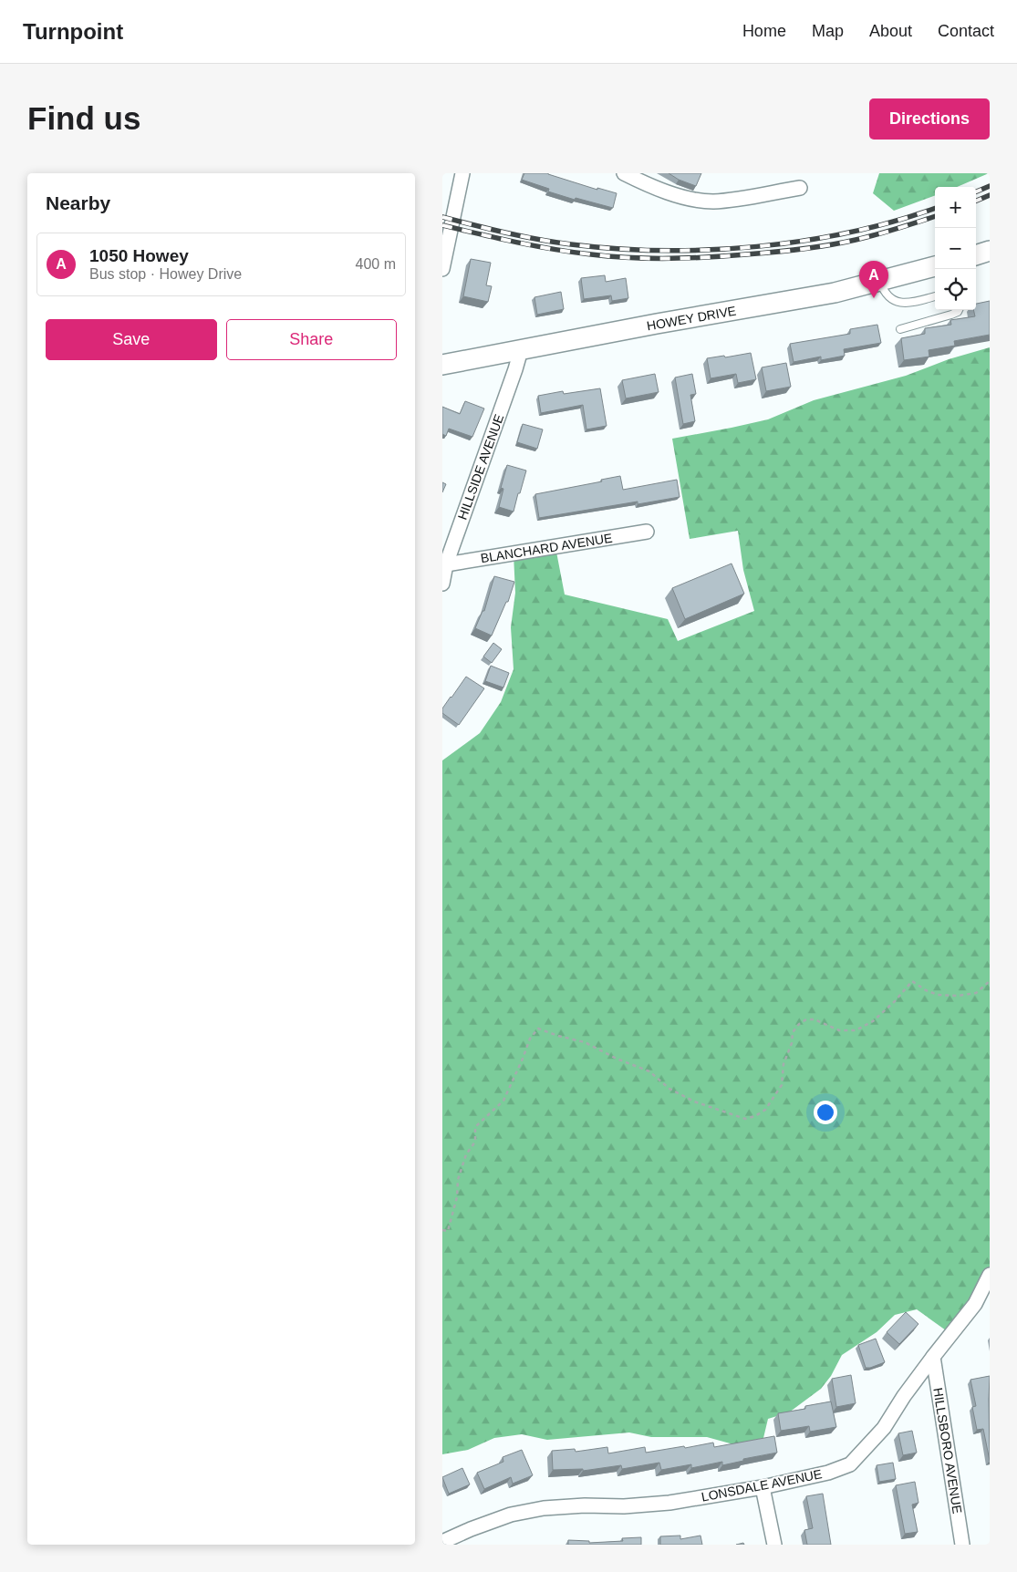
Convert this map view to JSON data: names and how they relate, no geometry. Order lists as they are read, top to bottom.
{
  "streets": {
    "main road": ["HOWEY DRIVE"],
    "street": [
      "HILLSIDE AVENUE",
      "BLANCHARD AVENUE",
      "HILLSBORO AVENUE",
      "LONSDALE AVENUE"
    ]
  },
  "crossings": [
    ["HOWEY DRIVE", "HILLSIDE AVENUE"],
    ["HILLSIDE AVENUE", "BLANCHARD AVENUE"],
    ["HILLSBORO AVENUE", "LONSDALE AVENUE"]
  ],
  "page": {
    "header": "Turnpoint",
    "nav": [
      "Home",
      "Map",
      "About",
      "Contact"
    ],
    "buttons": [
      "Directions",
      ["Save", "Share"]
    ],
    "title": "Find us",
    "heading": "Nearby",
    "map_buttons": ["+", "−"],
    "list": [
      {
        "mark": "A",
        "name": "1050 Howey",
        "note": "Bus stop · Howey Drive",
        "value": "400 m"
      }
    ],
    "pins": "A"
  }
}
